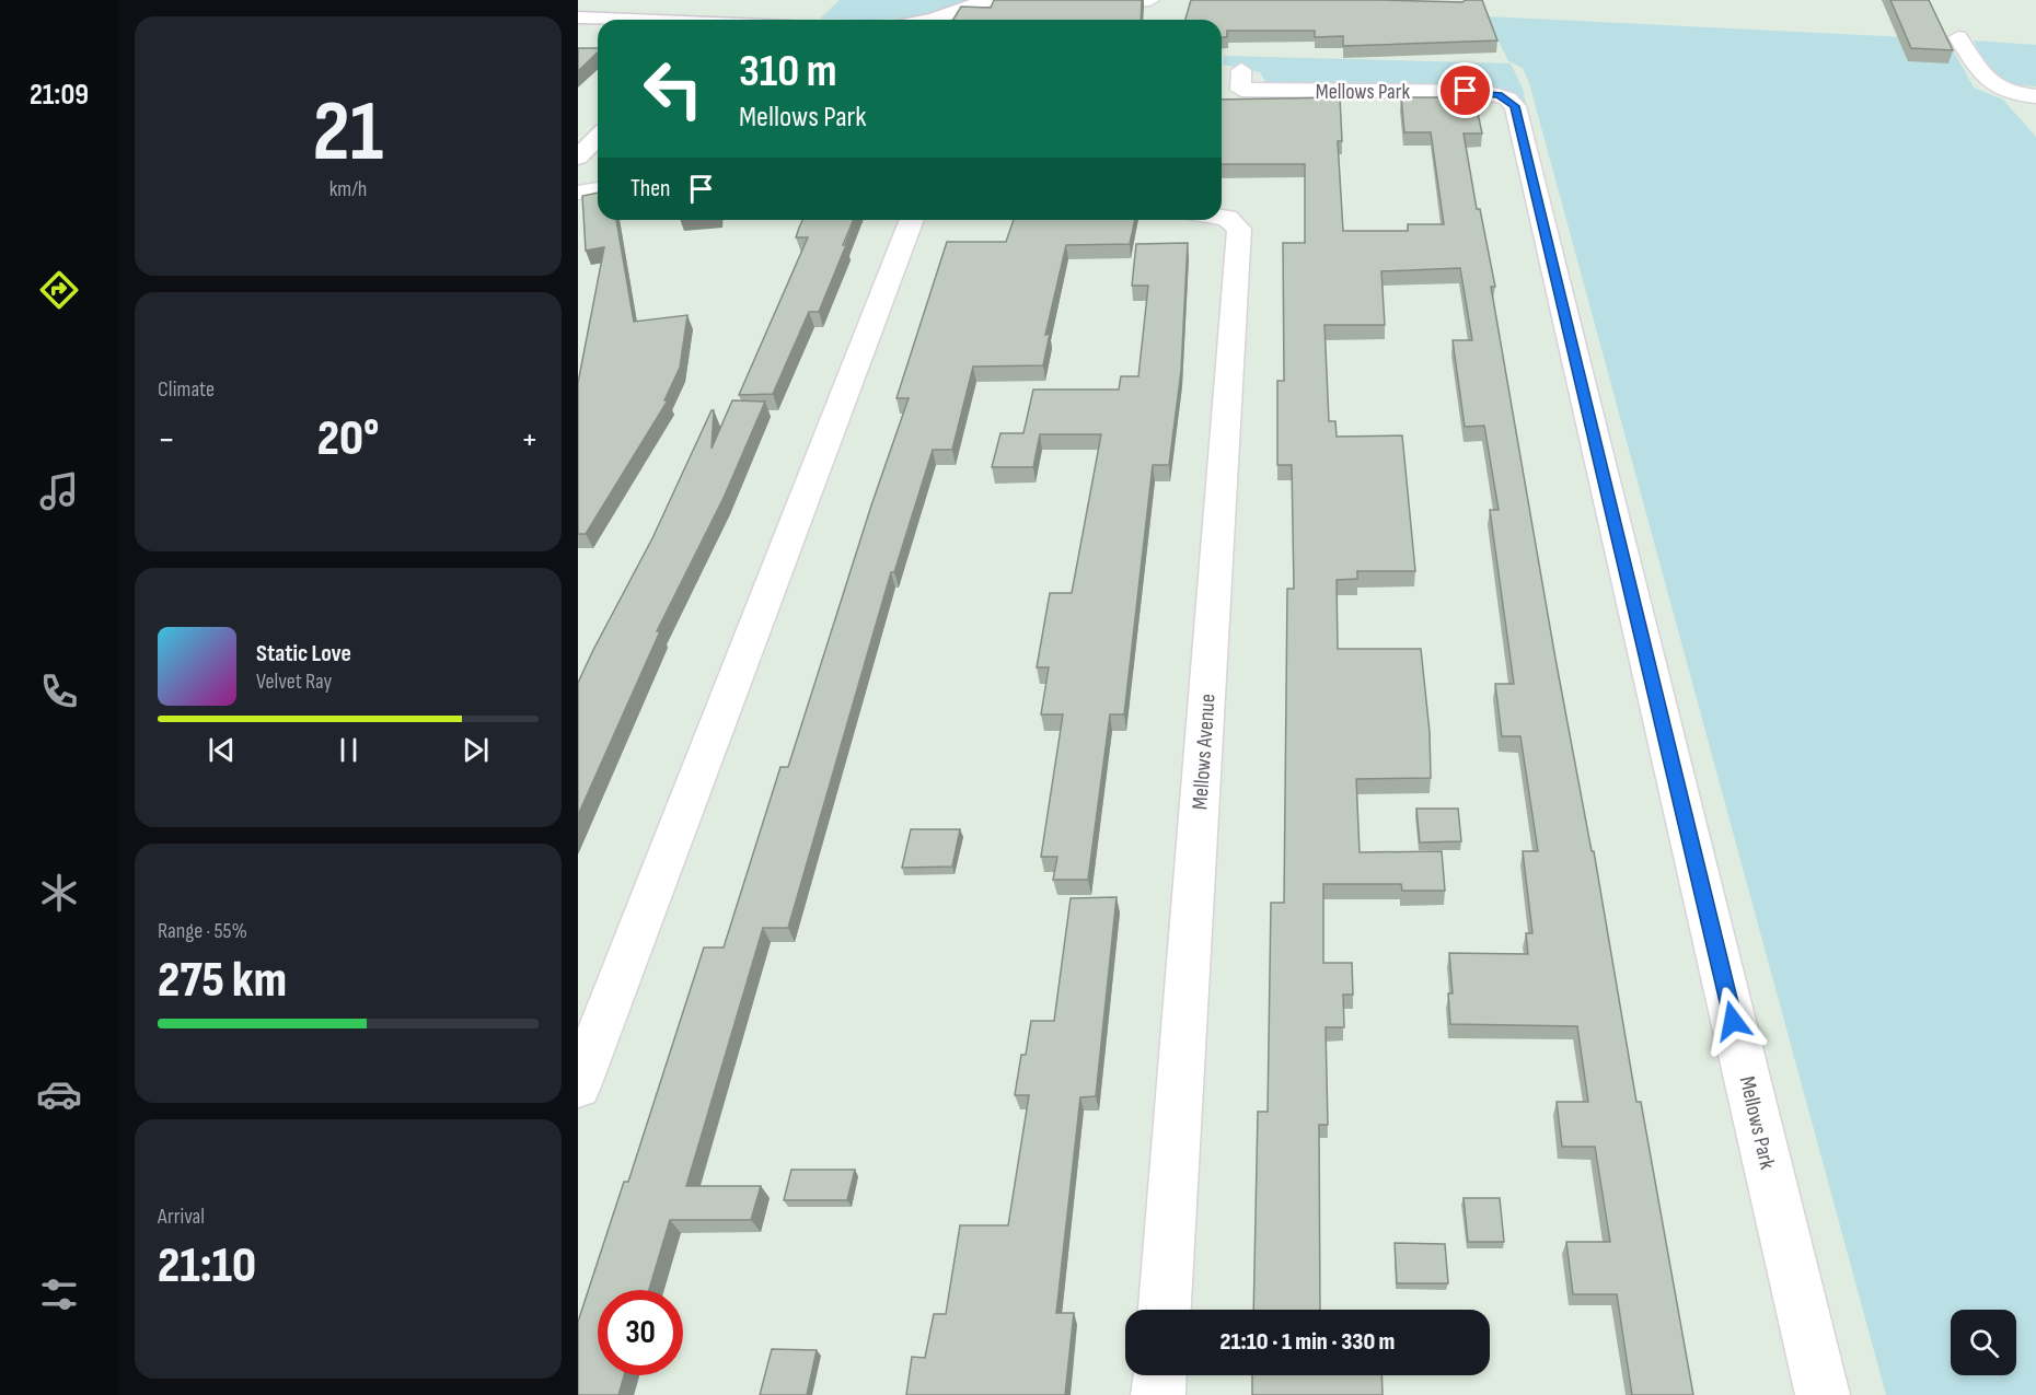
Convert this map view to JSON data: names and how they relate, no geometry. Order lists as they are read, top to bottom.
{
  "streets": {
    "street": ["Mellows Park", "Mellows Avenue"]
  },
  "page": {
    "tabs": "21:09",
    "tile": [
      ["21", "km/h"],
      "Climate",
      ["Range · 55%", "275 km"],
      ["Arrival", "21:10"]
    ],
    "turn": ["310 m", "Mellows Park"],
    "then": "Then",
    "heat": ["−", "20°", "+"],
    "song": ["Static Love", "Velvet Ray"],
    "limit": "30",
    "trip": "21:10 · 1 min · 330 m"
  }
}
